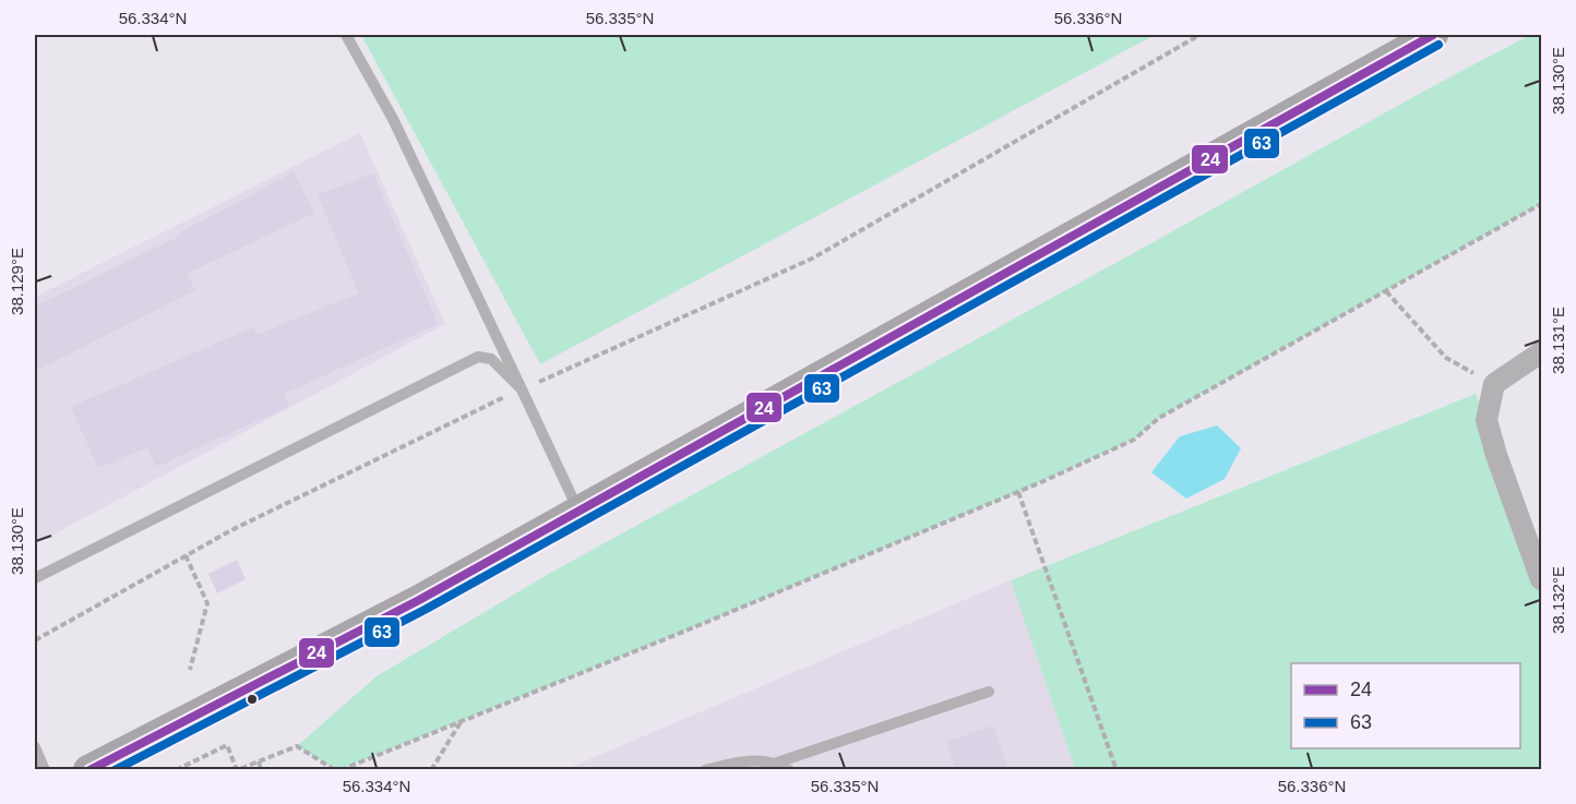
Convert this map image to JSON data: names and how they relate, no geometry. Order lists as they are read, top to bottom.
{
  "lines": ["transit line 24", "transit line 63"],
  "legend": ["24", "63"],
  "coordinates": [
    "56.334°N",
    "56.335°N",
    "56.336°N",
    "38.130°E",
    "38.129°E",
    "38.131°E",
    "38.132°E"
  ]
}
